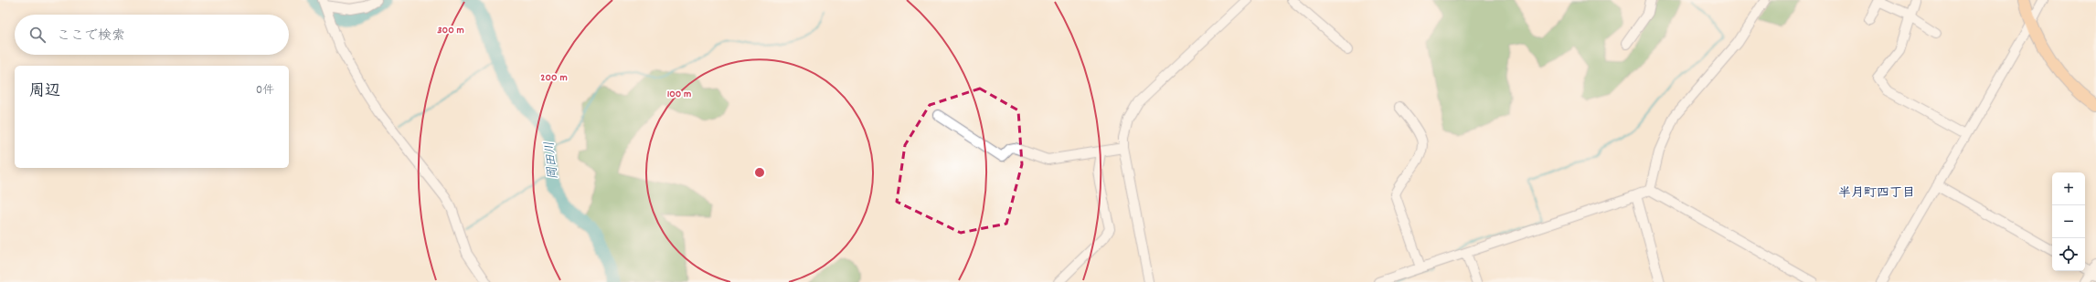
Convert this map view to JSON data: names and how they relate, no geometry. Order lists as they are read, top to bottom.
{
  "districts": ["半月町四丁目"],
  "water": ["岡田川"],
  "page": {
    "search": "ここで検索",
    "heading": ["周辺", "0件"],
    "map_buttons": ["+", "−"]
  },
  "rings": ["300 m", "200 m", "100 m"]
}
